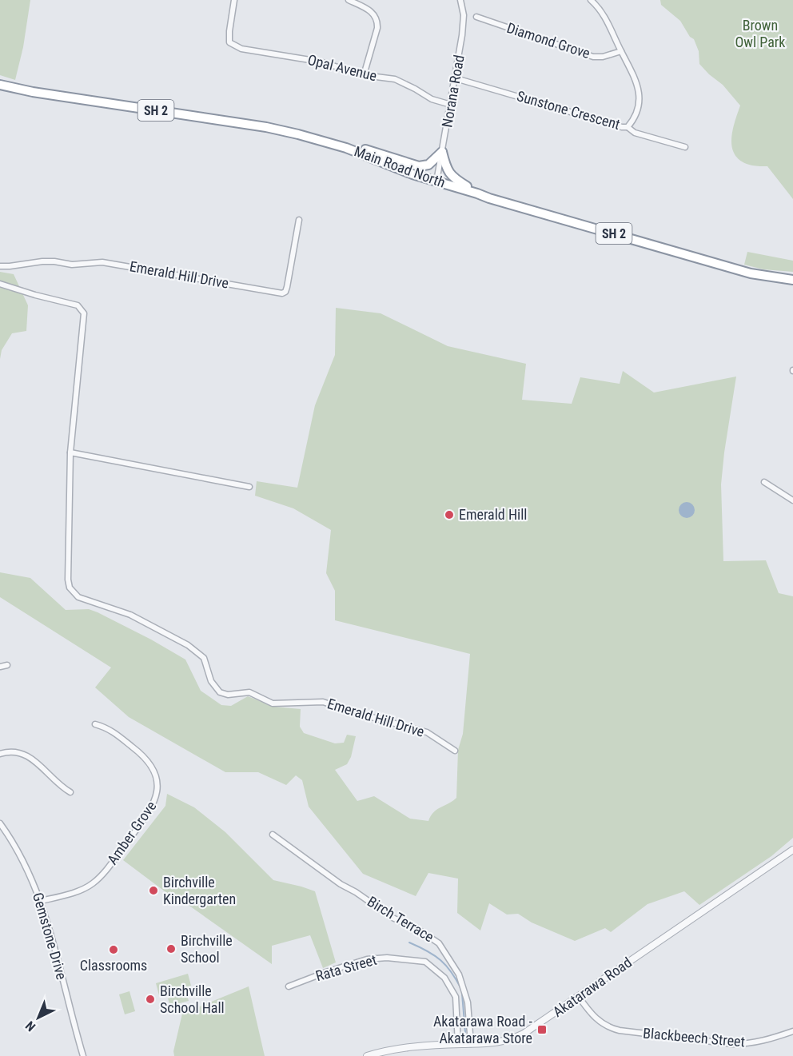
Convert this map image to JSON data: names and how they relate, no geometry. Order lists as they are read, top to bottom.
{
  "streets": {
    "highway": ["SH 2", "Main Road North"],
    "street": [
      "Diamond Grove",
      "Opal Avenue",
      "Norana Road",
      "Sunstone Crescent",
      "Emerald Hill Drive",
      "Amber Grove",
      "Birch Terrace",
      "Gemstone Drive",
      "Rata Street",
      "Akatarawa Road",
      "Blackbeech Street"
    ]
  },
  "crossings": [
    ["Diamond Grove", "Sunstone Crescent"],
    ["Opal Avenue", "Norana Road"],
    ["Norana Road", "Sunstone Crescent"],
    ["Norana Road", "Main Road North"],
    ["Amber Grove", "Gemstone Drive"],
    ["Birch Terrace", "Akatarawa Road"],
    ["Rata Street", "Akatarawa Road"],
    ["Akatarawa Road", "Blackbeech Street"]
  ],
  "parks": ["Brown Owl Park"],
  "places": {
    "other": [
      "Emerald Hill",
      "Birchville Kindergarten",
      "Birchville School",
      "Classrooms",
      "Birchville School Hall"
    ],
    "transit": ["Akatarawa Road - Akatarawa Store"]
  },
  "north": "bottom left"
}
